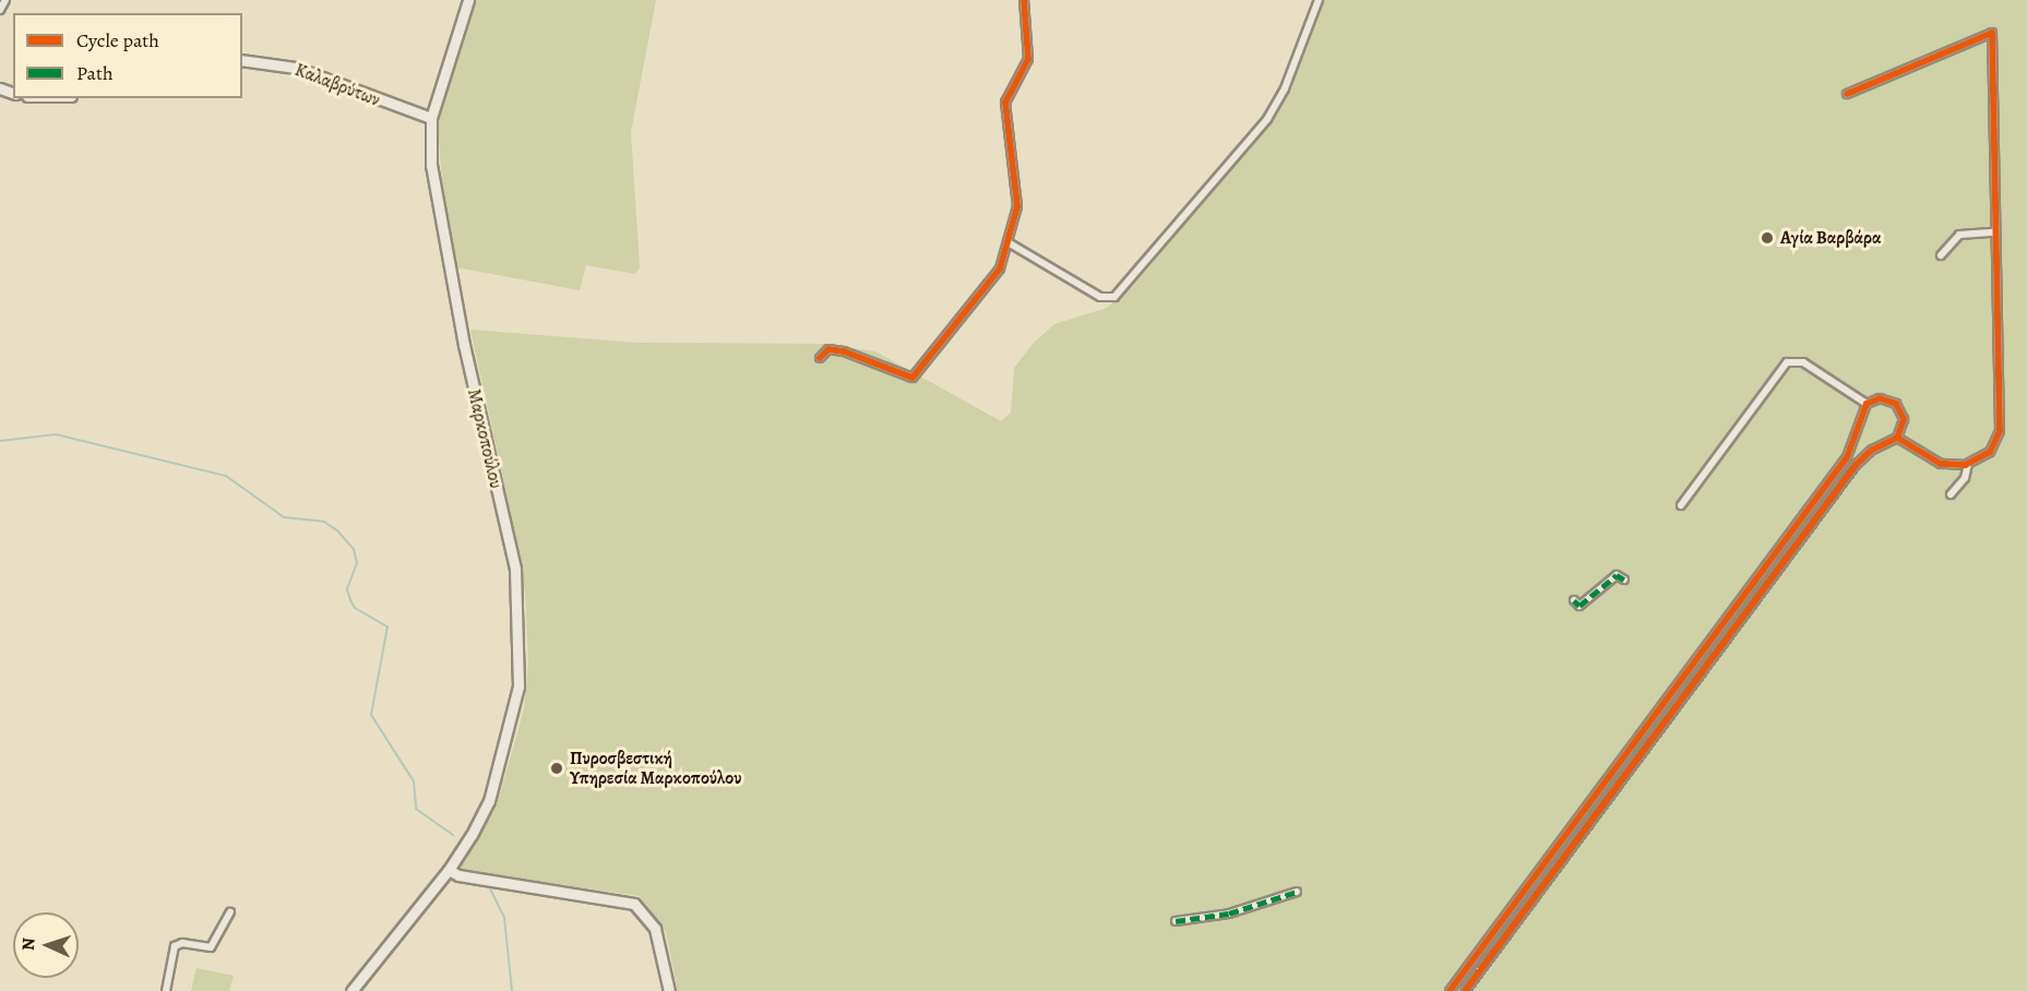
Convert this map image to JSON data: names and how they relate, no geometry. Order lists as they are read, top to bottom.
{
  "streets": {
    "main road": ["Καλαβρύτων", "Μαρκοπούλου"]
  },
  "crossings": [
    ["Καλαβρύτων", "Μαρκοπούλου"]
  ],
  "places": ["Αγία Βαρβάρα", "Πυροσβεστική Υπηρεσία Μαρκοπούλου"],
  "legend": ["Cycle path", "Path"],
  "north": "left"
}
